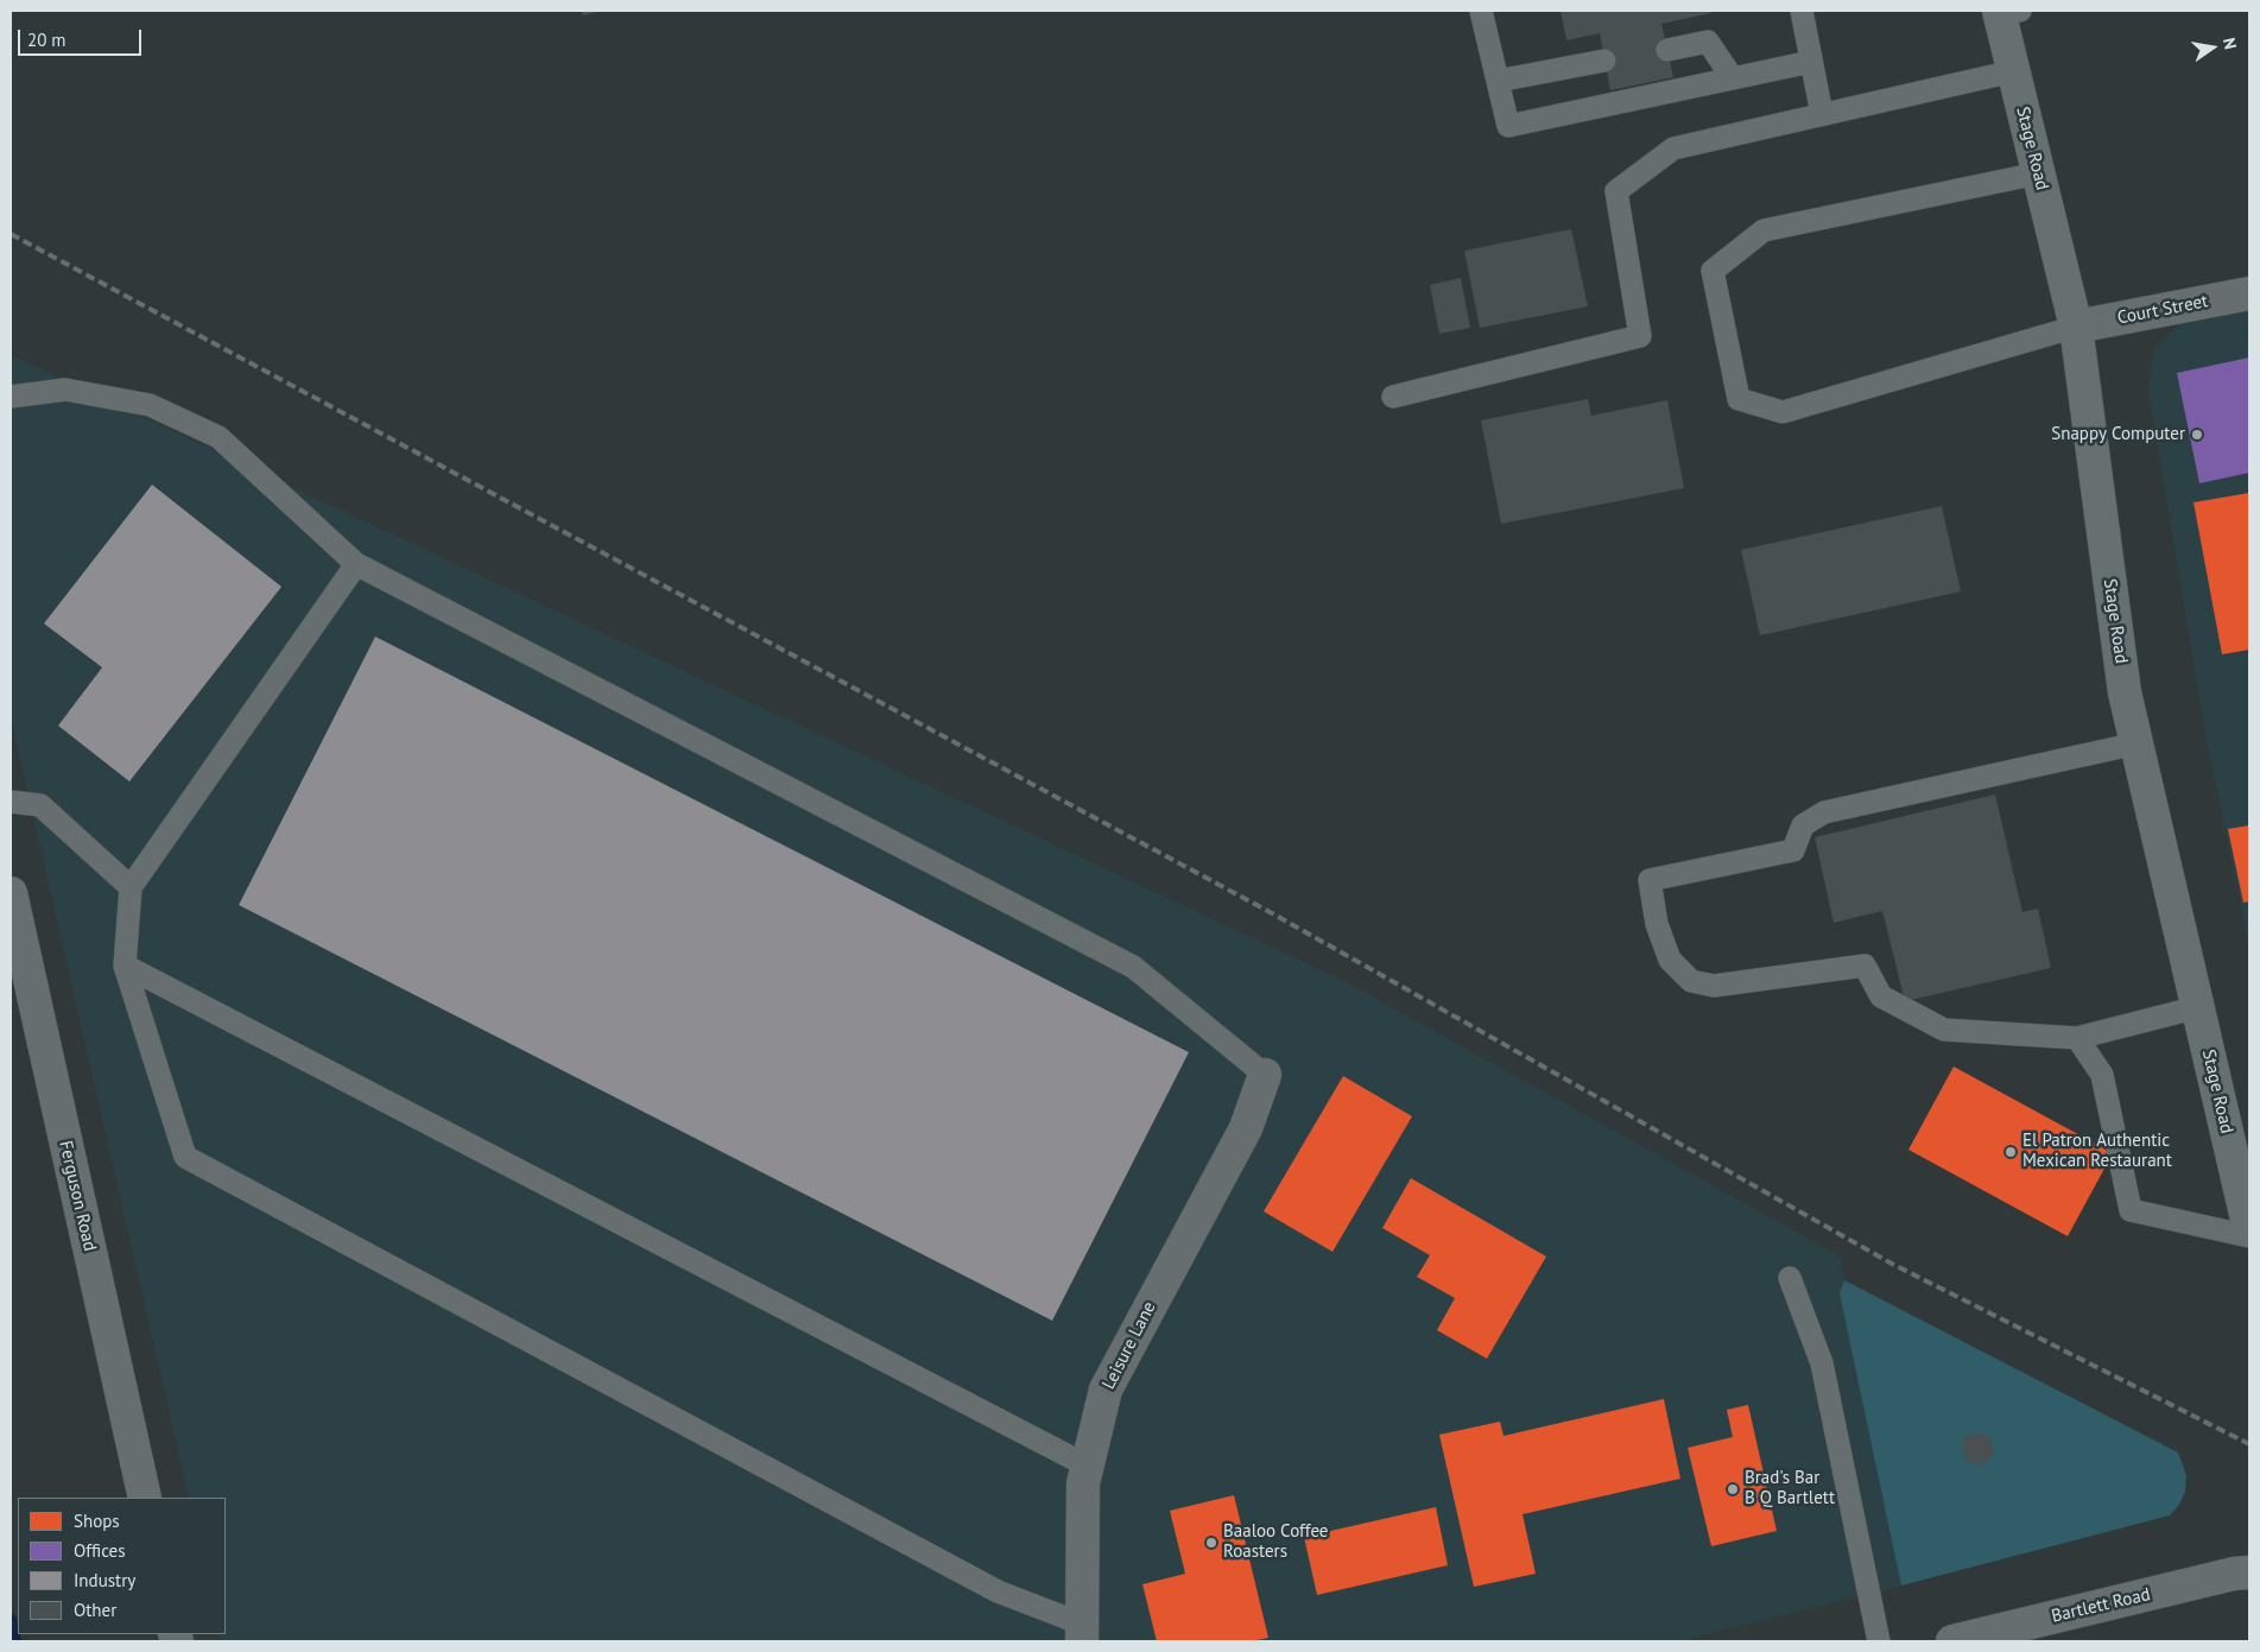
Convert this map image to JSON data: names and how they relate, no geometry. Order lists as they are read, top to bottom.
{
  "streets": {
    "main road": ["Stage Road"],
    "street": [
      "Court Street",
      "Ferguson Road",
      "Leisure Lane",
      "Bartlett Road"
    ]
  },
  "crossings": [
    ["Stage Road", "Court Street"]
  ],
  "places": [
    "Snappy Computer",
    "El Patron Authentic Mexican Restaurant",
    "Brad's Bar B Q Bartlett",
    "Baaloo Coffee Roasters"
  ],
  "legend": [
    "Shops",
    "Offices",
    "Industry",
    "Other"
  ],
  "scale_bar": "20 m",
  "north": "right"
}
